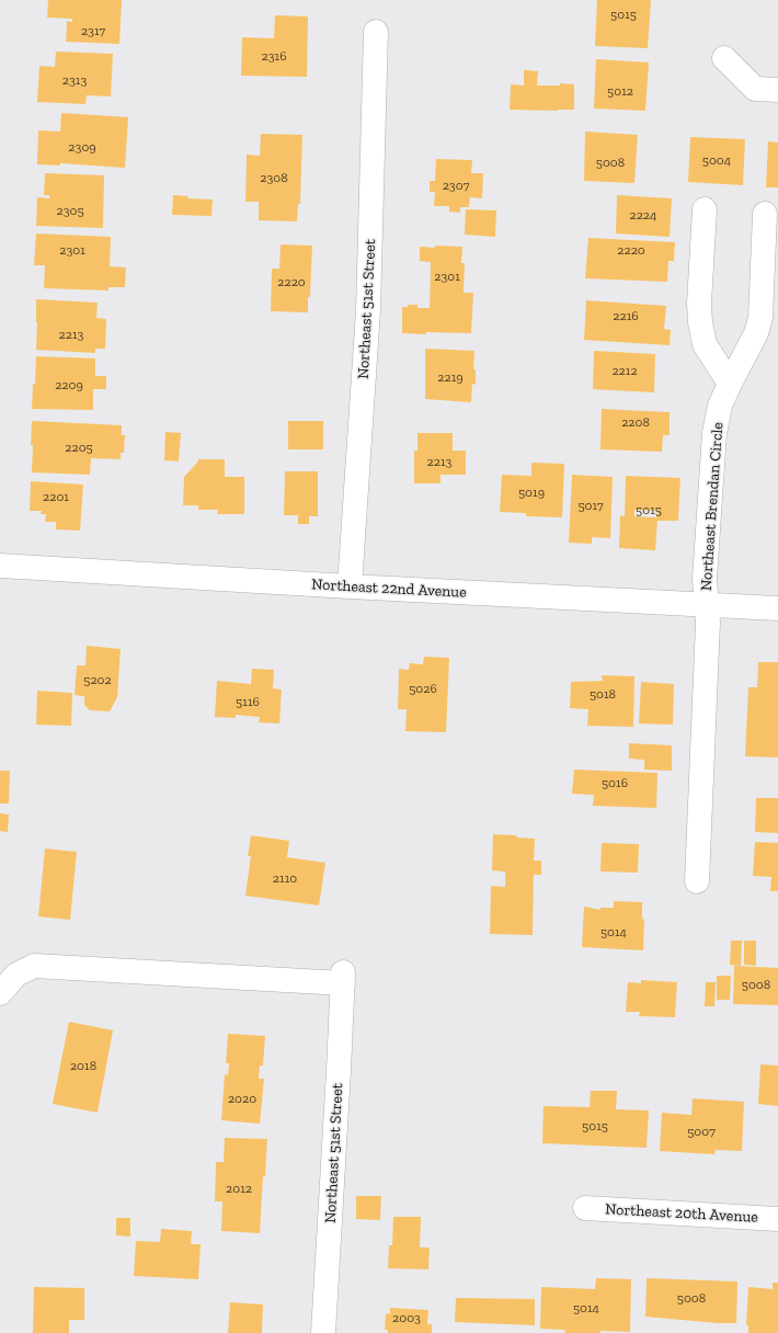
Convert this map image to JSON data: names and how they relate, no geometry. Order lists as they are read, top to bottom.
{
  "streets": {
    "street": [
      "Northeast 51st Street",
      "Northeast Brendan Circle",
      "Northeast 22nd Avenue",
      "Northeast 20th Avenue"
    ]
  },
  "crossings": [
    ["Northeast 51st Street", "Northeast 22nd Avenue"],
    ["Northeast Brendan Circle", "Northeast 22nd Avenue"]
  ],
  "house_numbers": [
    "5015",
    "2317",
    "2316",
    "2313",
    "5012",
    "2309",
    "5004",
    "5008",
    "2308",
    "2307",
    "2305",
    "2224",
    "2301",
    "2220",
    "2301",
    "2220",
    "2216",
    "2213",
    "2212",
    "2219",
    "2209",
    "2208",
    "2205",
    "2213",
    "5019",
    "2201",
    "5017",
    "5015",
    "5202",
    "5026",
    "5018",
    "5116",
    "5016",
    "2110",
    "5014",
    "5008",
    "2018",
    "2020",
    "5015",
    "5007",
    "2012",
    "5008",
    "5014",
    "2003"
  ]
}
